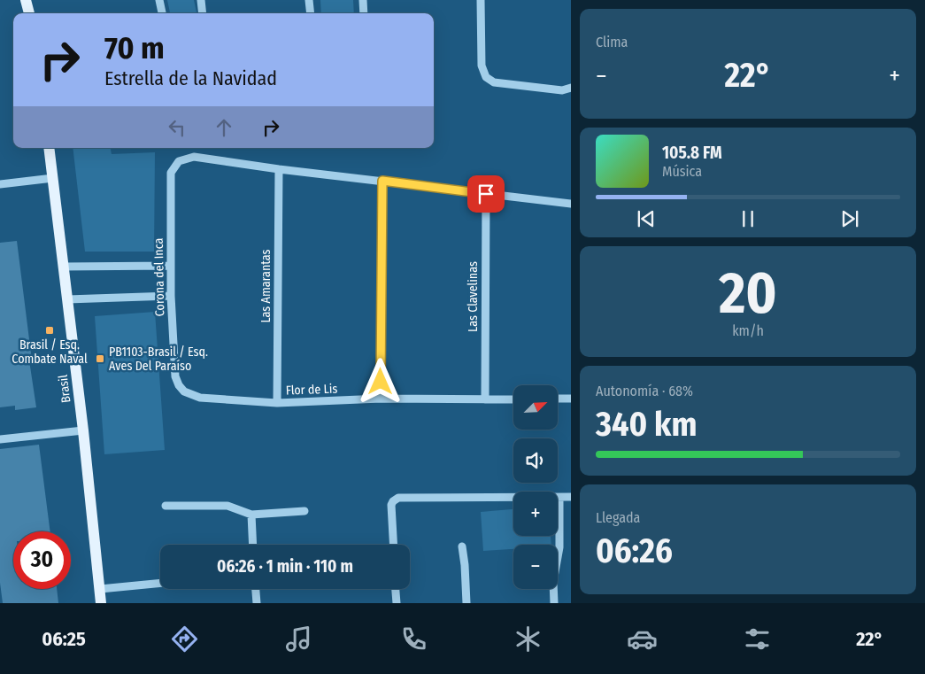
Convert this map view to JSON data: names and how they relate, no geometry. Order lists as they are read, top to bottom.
{
  "streets": {
    "main road": ["Brasil"],
    "street": [
      "Corona del Inca",
      "Las Amarantas",
      "Las Clavelinas",
      "Flor de Lis"
    ]
  },
  "crossings": [
    ["Corona del Inca", "Las Amarantas"],
    ["Corona del Inca", "Flor de Lis"],
    ["Las Amarantas", "Flor de Lis"],
    ["Las Clavelinas", "Flor de Lis"]
  ],
  "places": {
    "transit": ["Brasil / Esq. Combate Naval", "PB1103-Brasil / Esq. Aves Del Paraíso"]
  },
  "north": "top right",
  "page": {
    "tile": [
      "Clima",
      ["20", "km/h"],
      ["Autonomía · 68%", "340 km"],
      ["Llegada", "06:26"]
    ],
    "turn": ["70 m", "Estrella de la Navidad"],
    "heat": ["−", "22°", "+"],
    "song": ["105.8 FM", "Música"],
    "map_buttons": ["+", "−"],
    "limit": "30",
    "trip": "06:26 · 1 min · 110 m",
    "tabs": ["06:25", "22°"]
  }
}
